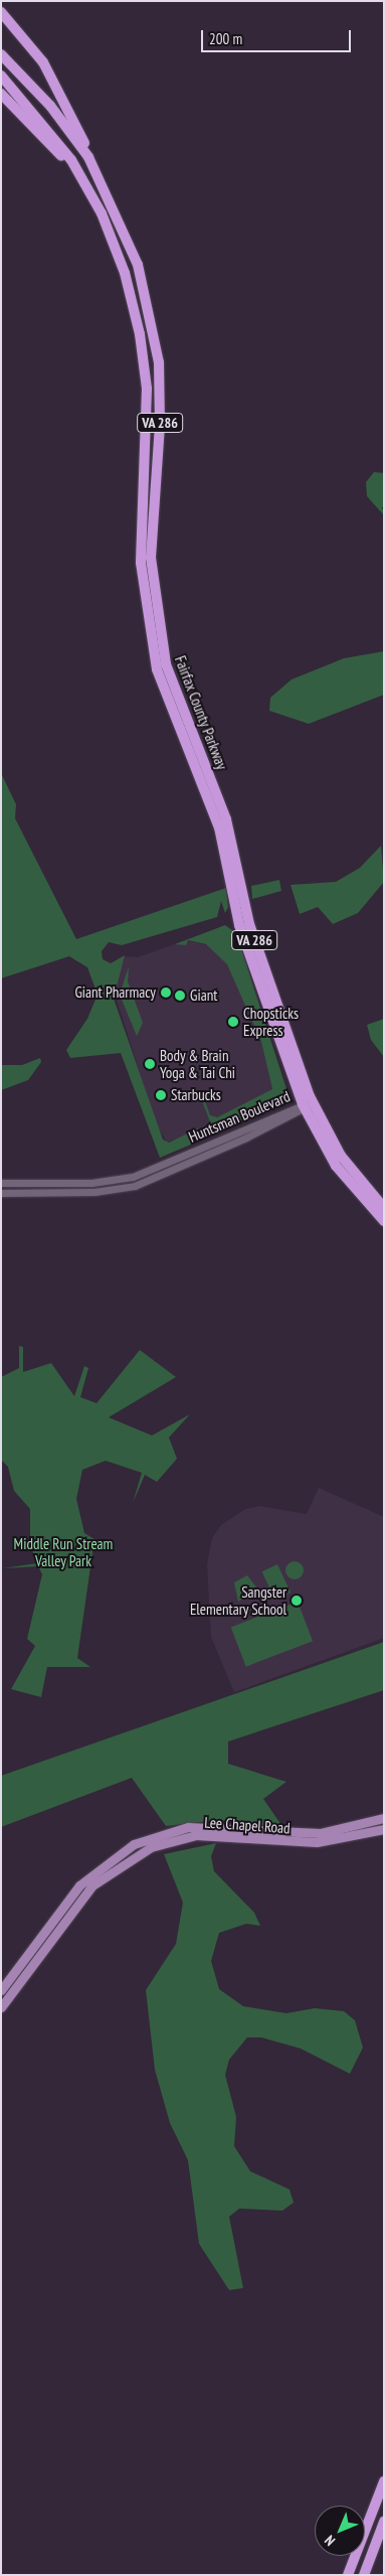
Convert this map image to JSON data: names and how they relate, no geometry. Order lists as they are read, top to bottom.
{
  "streets": {
    "highway": ["VA 286", "Fairfax County Parkway"],
    "main road": ["Lee Chapel Road"],
    "street": ["Huntsman Boulevard"]
  },
  "crossings": [
    ["Fairfax County Parkway", "Huntsman Boulevard"]
  ],
  "parks": ["Middle Run Stream Valley Park"],
  "places": [
    "Giant Pharmacy",
    "Giant",
    "Chopsticks Express",
    "Body & Brain Yoga & Tai Chi",
    "Starbucks",
    "Sangster Elementary School"
  ],
  "scale_bar": "200 m",
  "north": "bottom left"
}
